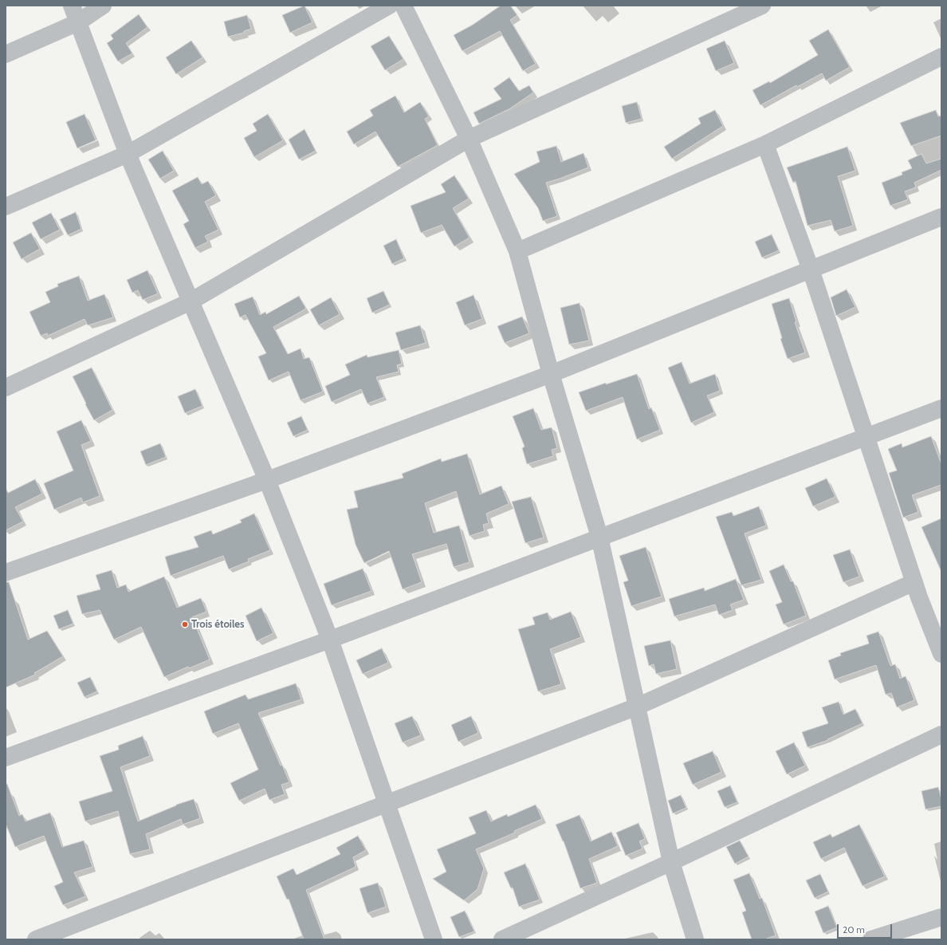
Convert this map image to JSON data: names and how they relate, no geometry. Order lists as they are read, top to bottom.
{
  "places": ["Trois étoiles"],
  "scale_bar": "20 m"
}
